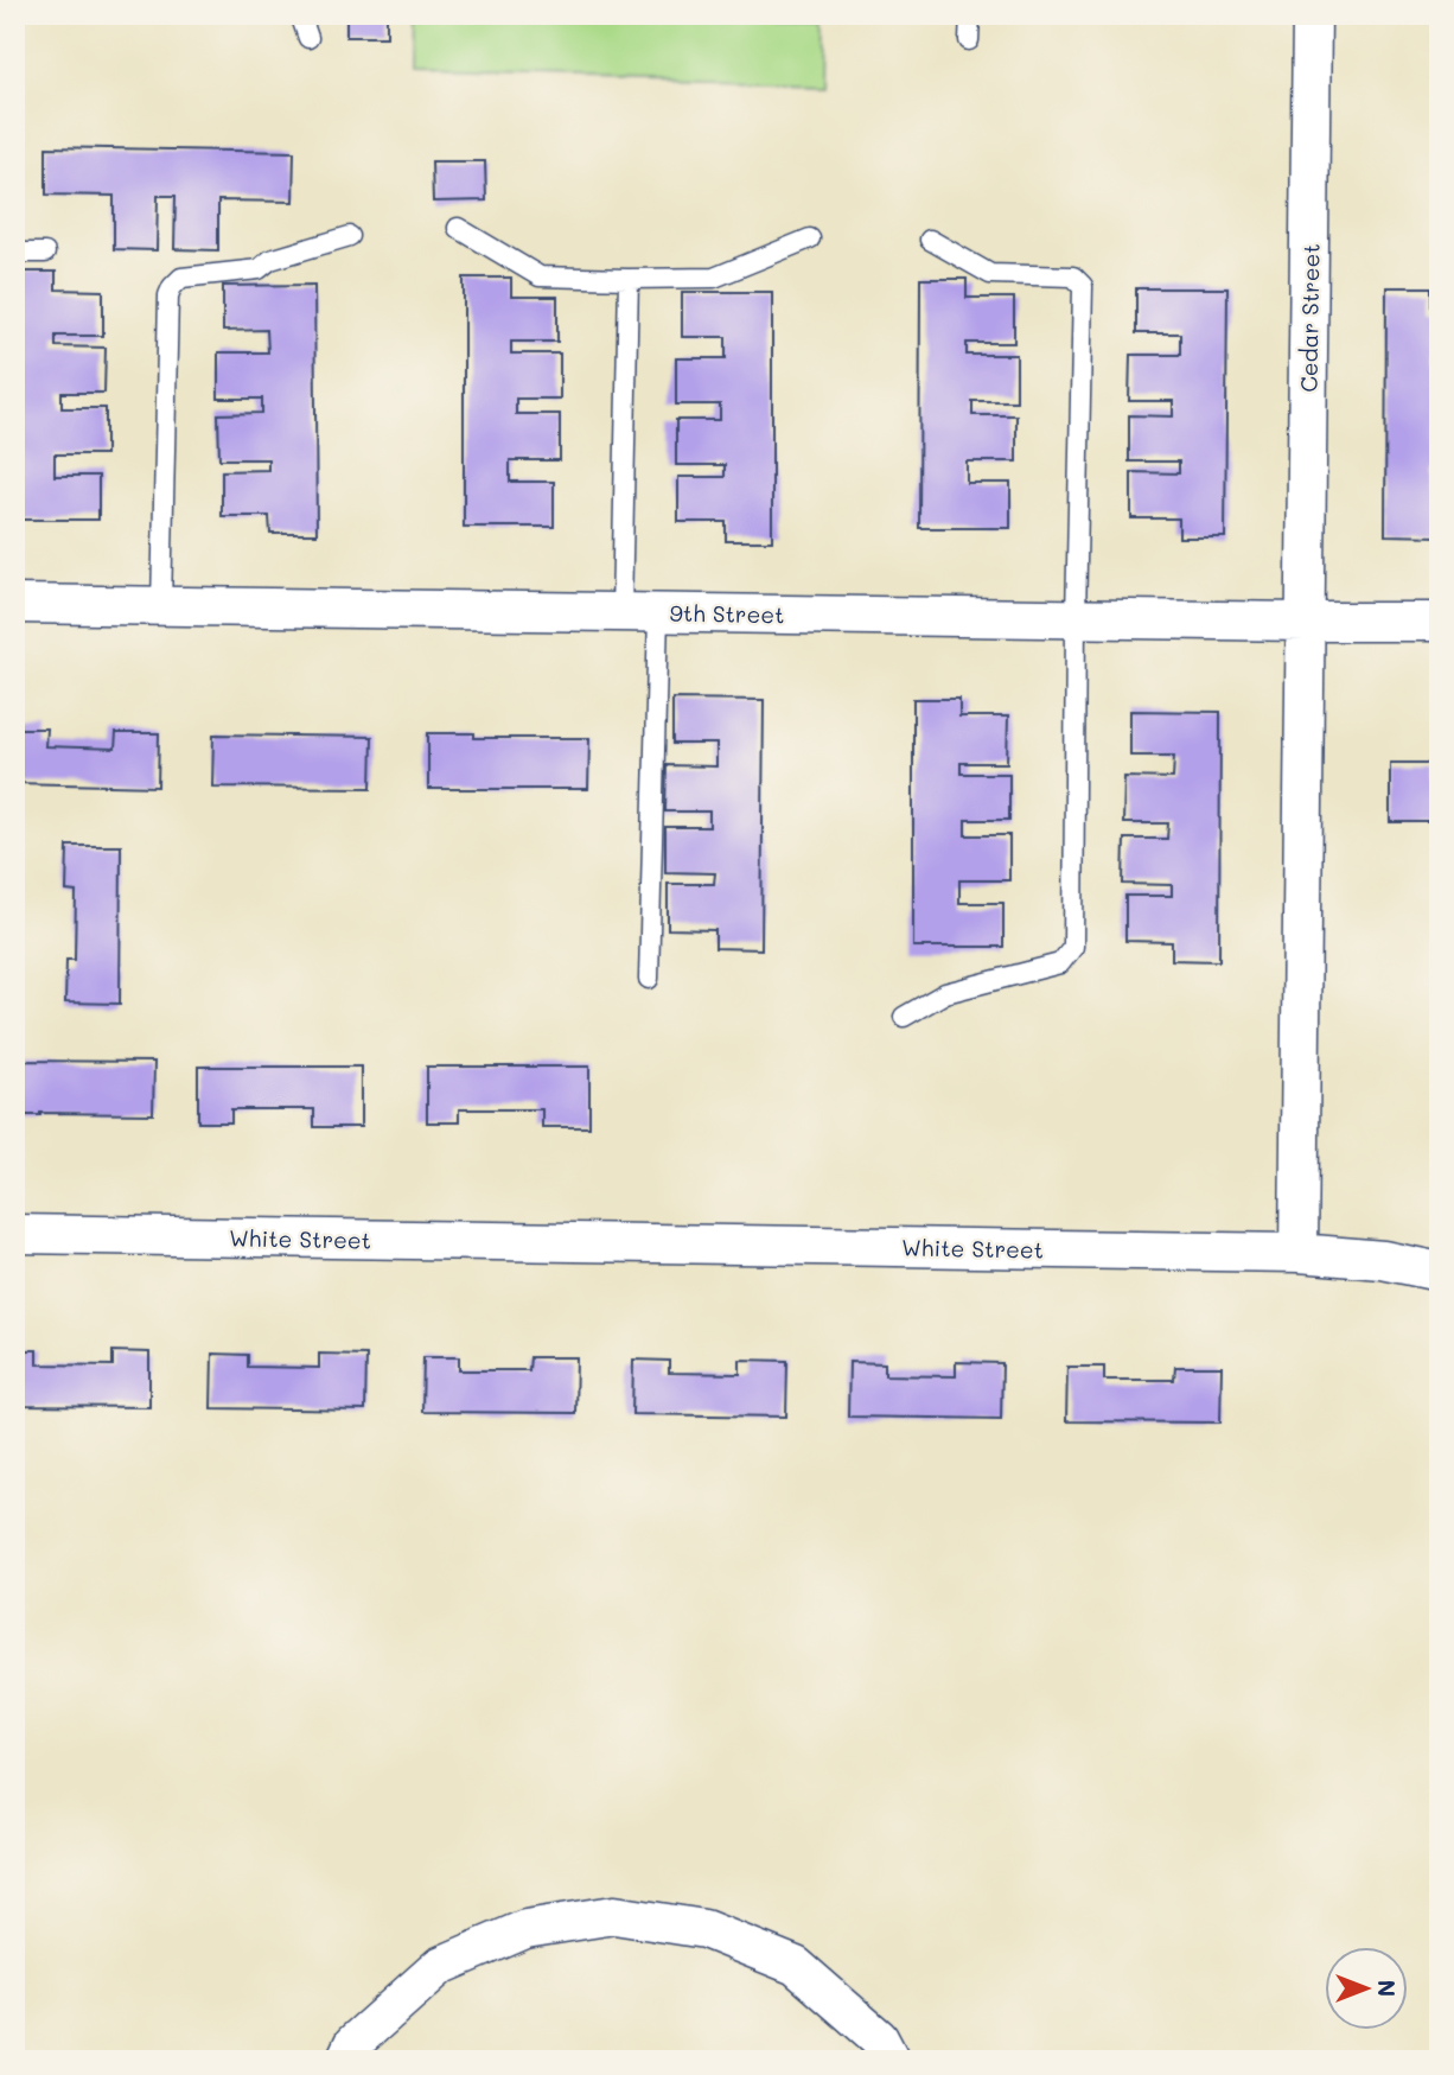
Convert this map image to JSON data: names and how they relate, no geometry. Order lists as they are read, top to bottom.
{
  "streets": {
    "street": ["Cedar Street", "9th Street", "White Street"]
  },
  "crossings": [
    ["Cedar Street", "9th Street"]
  ],
  "north": "right"
}
